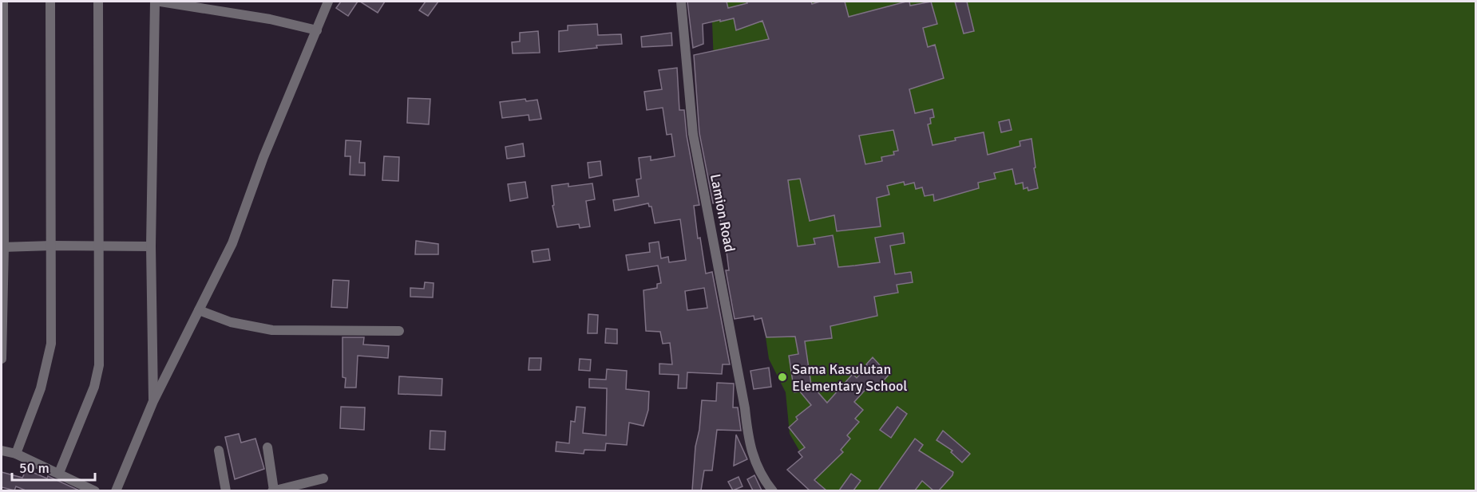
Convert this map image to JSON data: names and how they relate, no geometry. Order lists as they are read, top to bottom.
{
  "streets": {
    "street": ["Lamion Road"]
  },
  "places": ["Sama Kasulutan Elementary School"],
  "scale_bar": "50 m"
}
